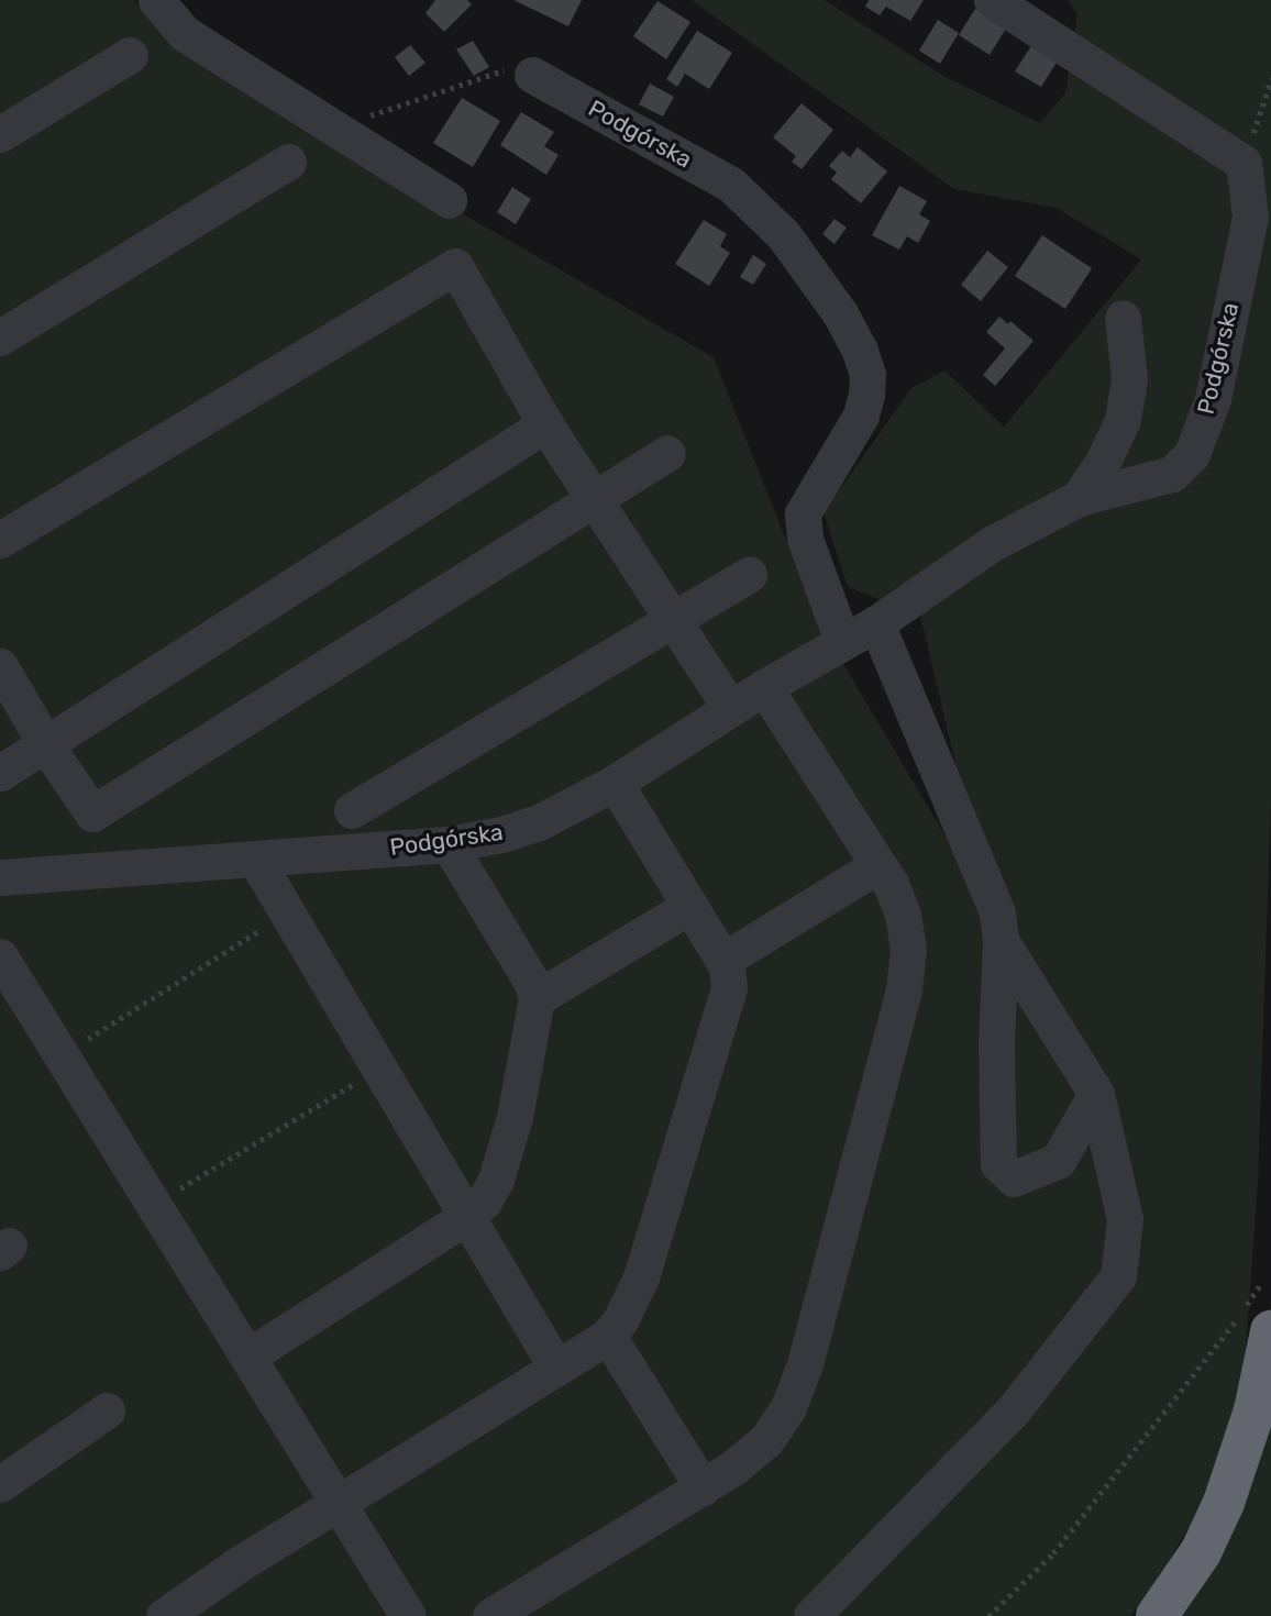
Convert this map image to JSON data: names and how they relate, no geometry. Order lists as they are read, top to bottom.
{
  "streets": {
    "street": ["Podgórska"]
  }
}
